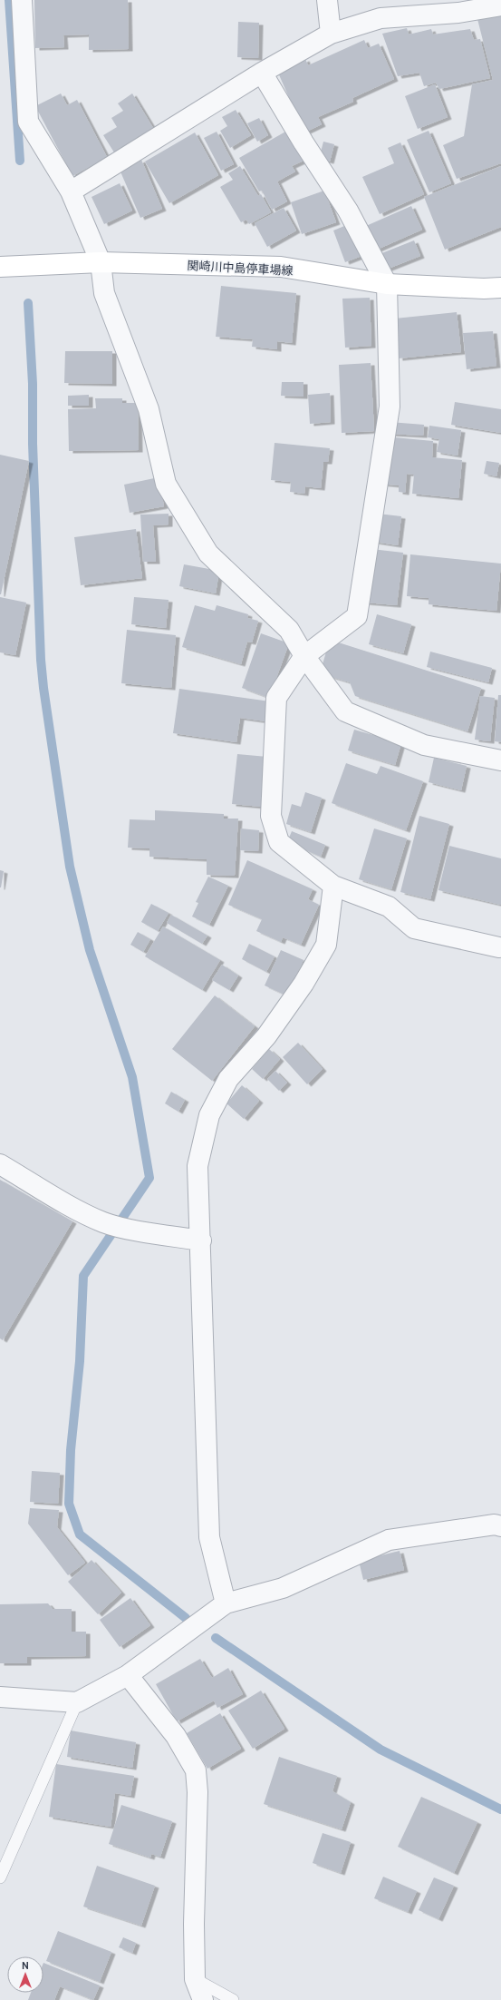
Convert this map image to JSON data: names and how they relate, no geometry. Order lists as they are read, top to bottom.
{
  "streets": {
    "main road": ["関崎川中島停車場線"]
  },
  "north": "top"
}
